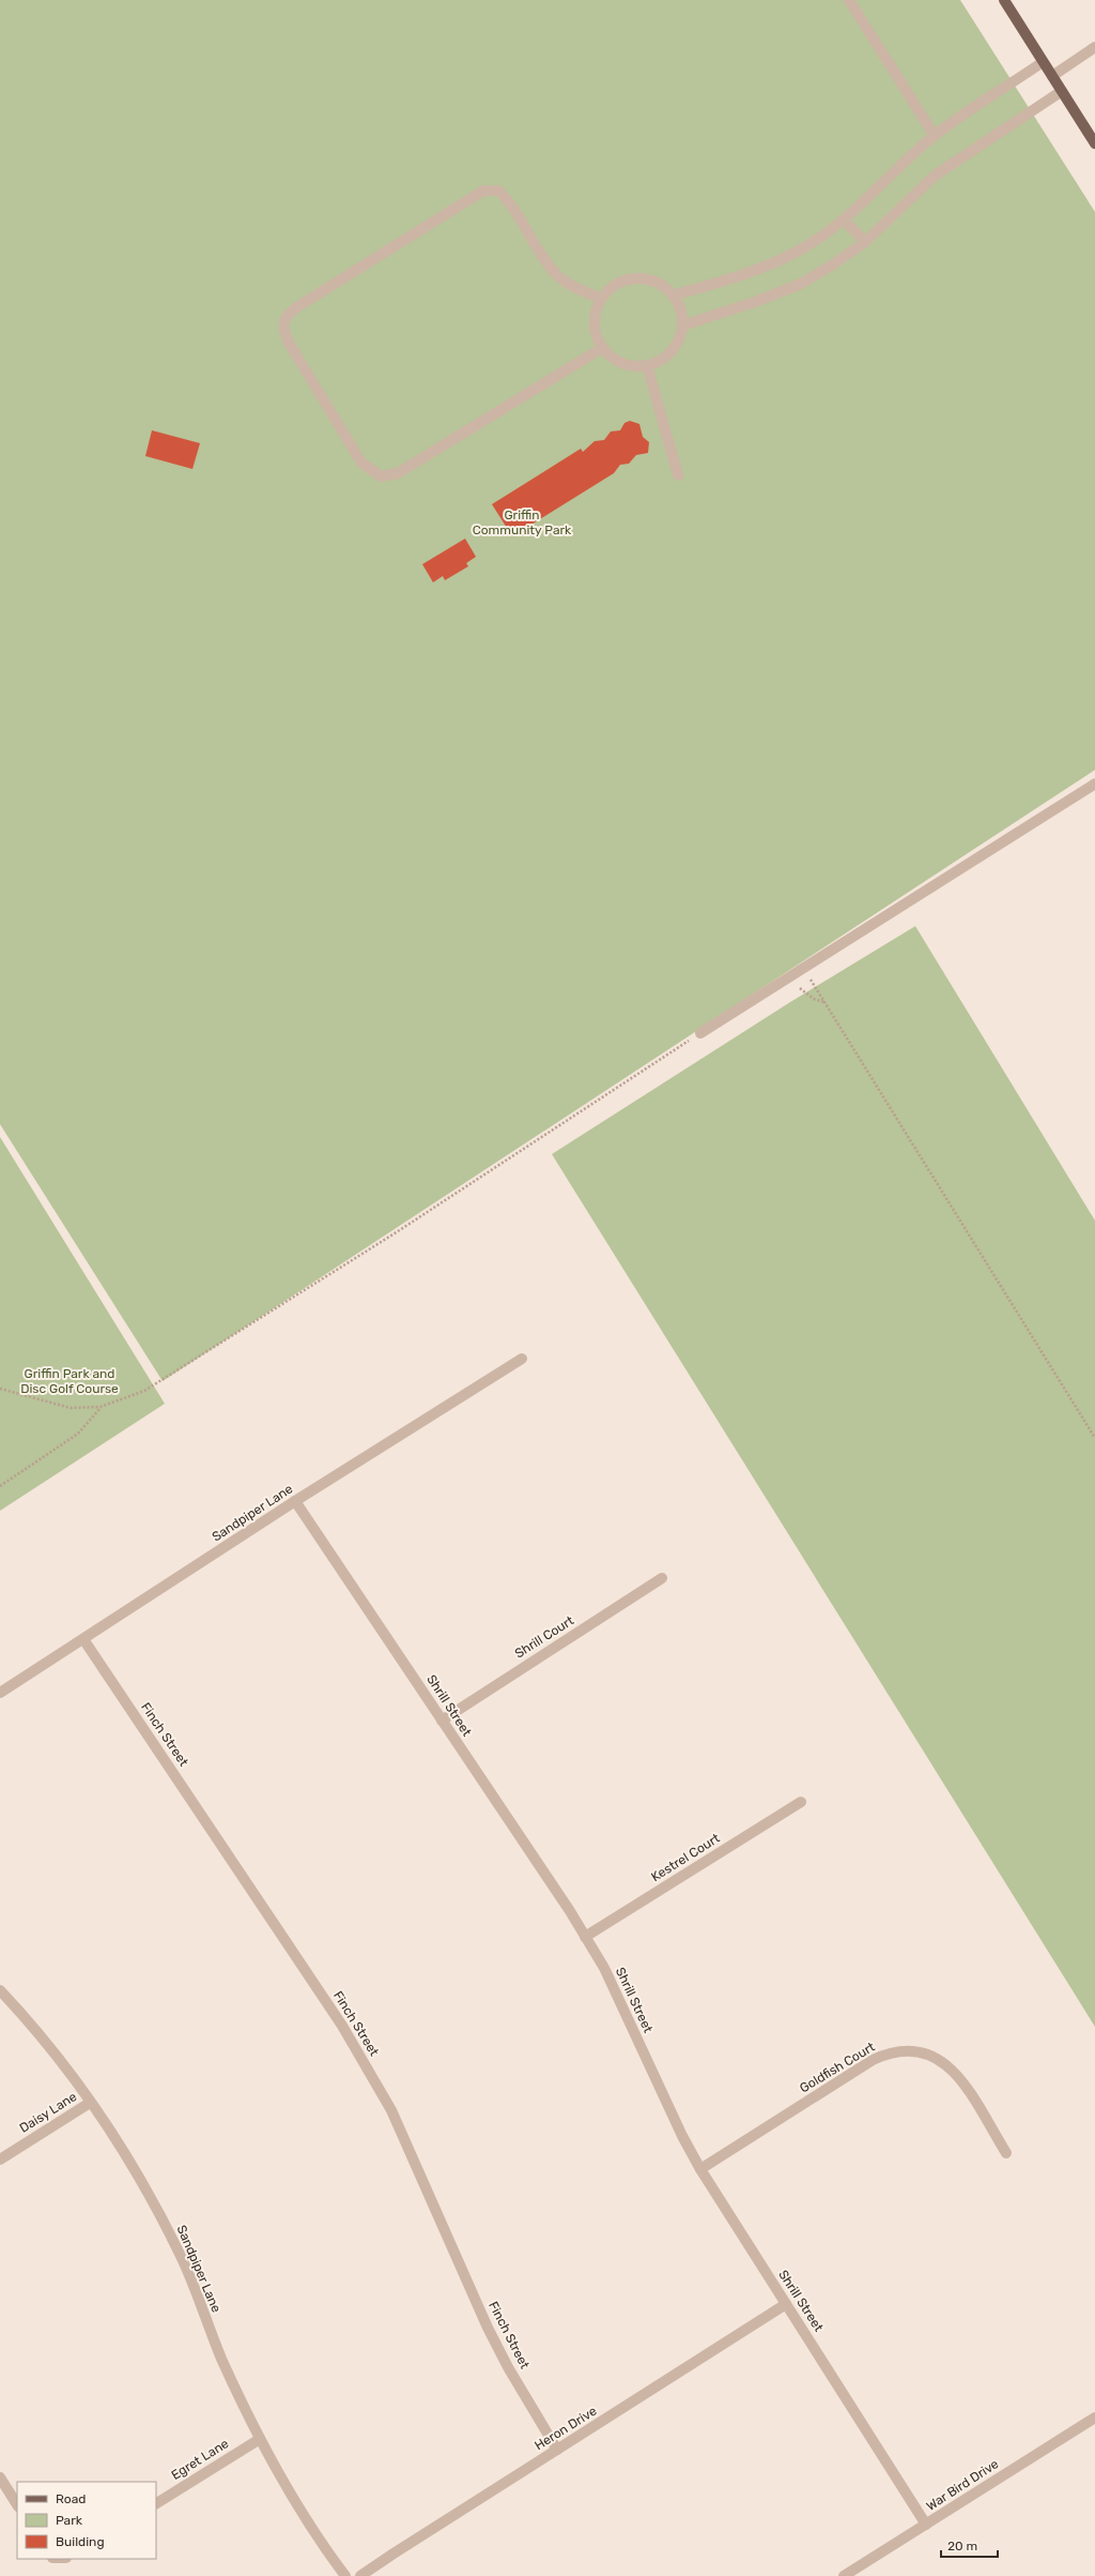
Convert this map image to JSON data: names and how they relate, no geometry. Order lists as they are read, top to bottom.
{
  "streets": {
    "street": [
      "Sandpiper Lane",
      "Shrill Court",
      "Shrill Street",
      "Finch Street",
      "Kestrel Court",
      "Goldfish Court",
      "Daisy Lane",
      "Heron Drive",
      "Egret Lane",
      "War Bird Drive"
    ]
  },
  "crossings": [
    ["Sandpiper Lane", "Shrill Street"],
    ["Sandpiper Lane", "Finch Street"],
    ["Sandpiper Lane", "Daisy Lane"],
    ["Sandpiper Lane", "Egret Lane"],
    ["Shrill Court", "Shrill Street"],
    ["Shrill Street", "Kestrel Court"],
    ["Shrill Street", "Goldfish Court"],
    ["Shrill Street", "Heron Drive"],
    ["Shrill Street", "War Bird Drive"],
    ["Finch Street", "Heron Drive"]
  ],
  "parks": ["Griffin Community Park", "Griffin Park and Disc Golf Course"],
  "legend": ["Road", "Park", "Building"],
  "scale_bar": "20 m"
}
